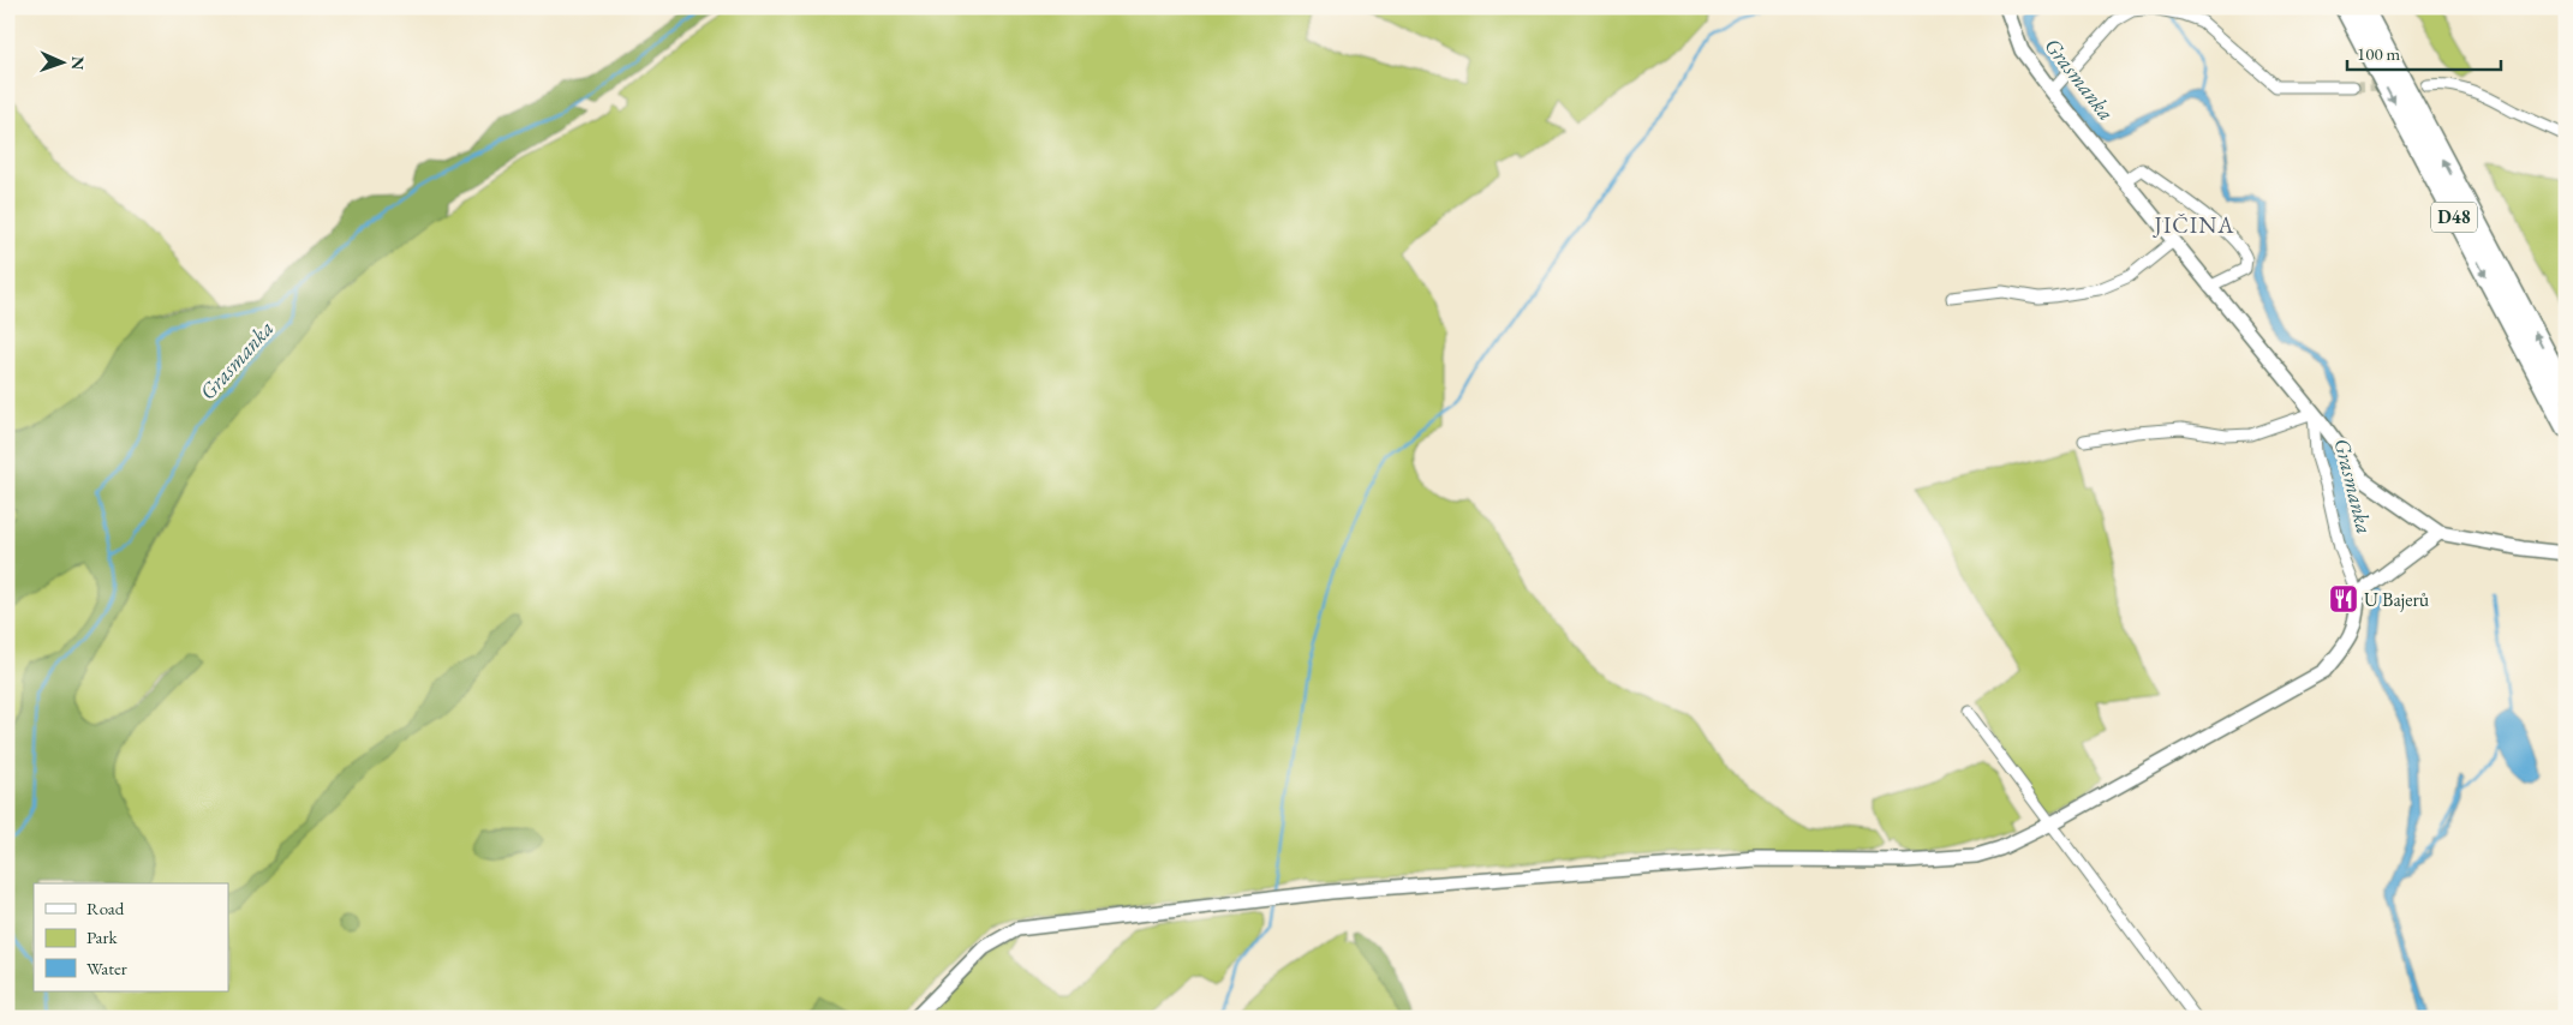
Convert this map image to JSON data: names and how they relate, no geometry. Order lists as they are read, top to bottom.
{
  "streets": {
    "highway": ["D48"]
  },
  "districts": ["JIČINA"],
  "water": ["Grasmanka"],
  "places": {
    "restaurant": ["U Bajerů"]
  },
  "legend": ["Road", "Park", "Water"],
  "scale_bar": "100 m",
  "north": "right"
}
